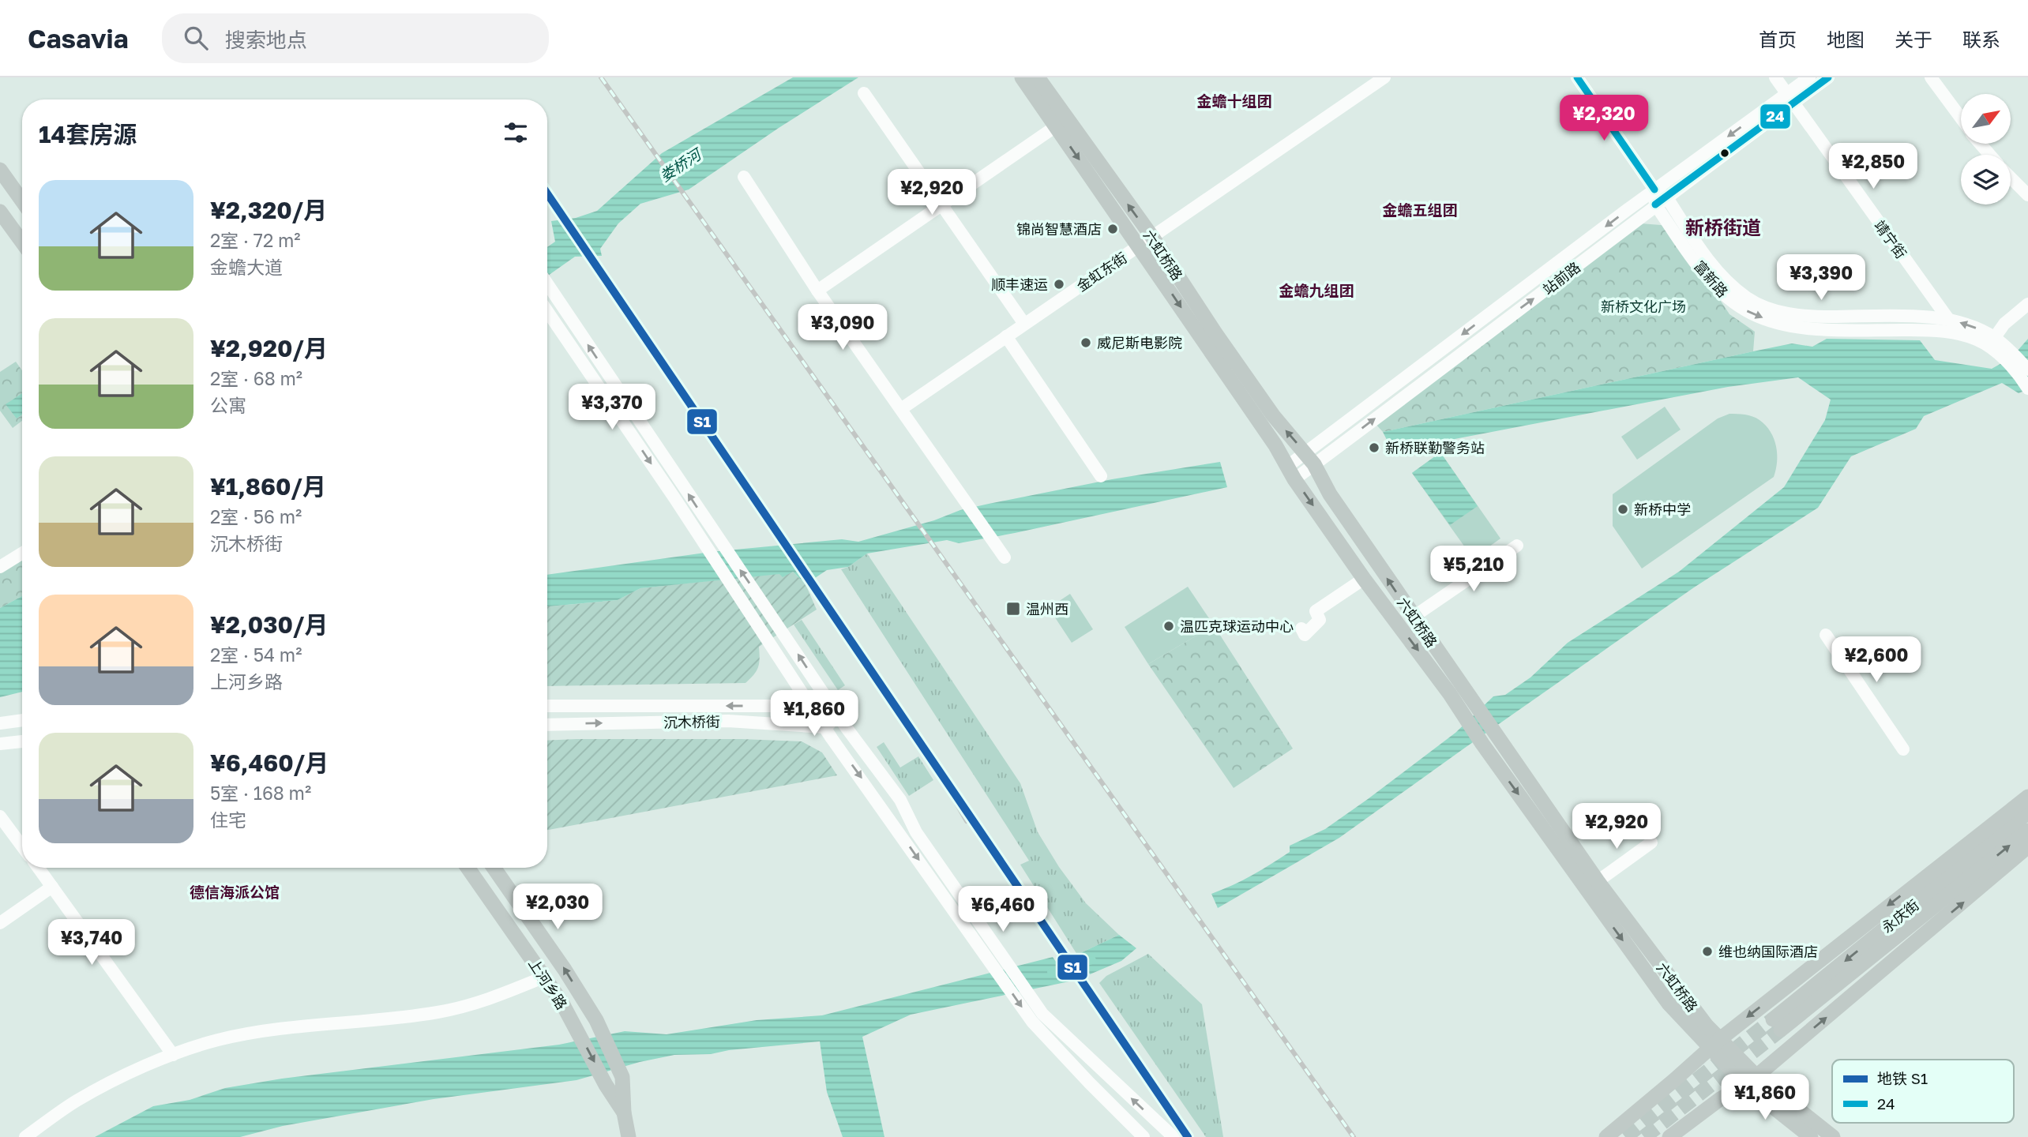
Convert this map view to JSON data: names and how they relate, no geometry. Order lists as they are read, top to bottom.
{
  "streets": {
    "main road": ["六虹桥路", "永庆街", "上河乡路"],
    "street": [
      "靖宁街",
      "金虹东街",
      "站前路",
      "富新路",
      "沉木桥街"
    ]
  },
  "crossings": [
    ["靖宁街", "站前路"],
    ["靖宁街", "富新路"],
    ["六虹桥路", "金虹东街"],
    ["六虹桥路", "站前路"],
    ["站前路", "富新路"]
  ],
  "districts": [
    "金蟾十组团",
    "金蟾五组团",
    "新桥街道",
    "金蟾九组团",
    "德信海派公馆"
  ],
  "water": ["娄桥河"],
  "parks": ["新桥文化广场"],
  "places": {
    "other": [
      "锦尚智慧酒店",
      "顺丰速运",
      "威尼斯电影院",
      "新桥联勤警务站",
      "新桥中学",
      "温匹克球运动中心",
      "维也纳国际酒店"
    ],
    "transit": ["温州西"]
  },
  "lines": ["transit line 24", "metro line S1"],
  "legend": ["地铁 S1", "24"],
  "north": "top right",
  "page": {
    "header": "Casavia",
    "search": "搜索地点",
    "nav": [
      "首页",
      "地图",
      "关于",
      "联系"
    ],
    "price": [
      "¥2,320",
      "¥2,850",
      "¥2,920",
      "¥3,390",
      "¥3,090",
      "¥3,370",
      "¥5,210",
      "¥2,600",
      "¥1,860",
      "¥2,920",
      "¥2,030",
      "¥6,460",
      "¥3,740",
      "¥1,860"
    ],
    "heading": "14套房源",
    "list": [
      {
        "name": "¥2,320/月",
        "note": "2室 · 72 m² · 金蟾大道"
      },
      {
        "name": "¥2,920/月",
        "note": "2室 · 68 m² · 公寓"
      },
      {
        "name": "¥1,860/月",
        "note": "2室 · 56 m² · 沉木桥街"
      },
      {
        "name": "¥2,030/月",
        "note": "2室 · 54 m² · 上河乡路"
      },
      {
        "name": "¥6,460/月",
        "note": "5室 · 168 m² · 住宅"
      }
    ]
  }
}
